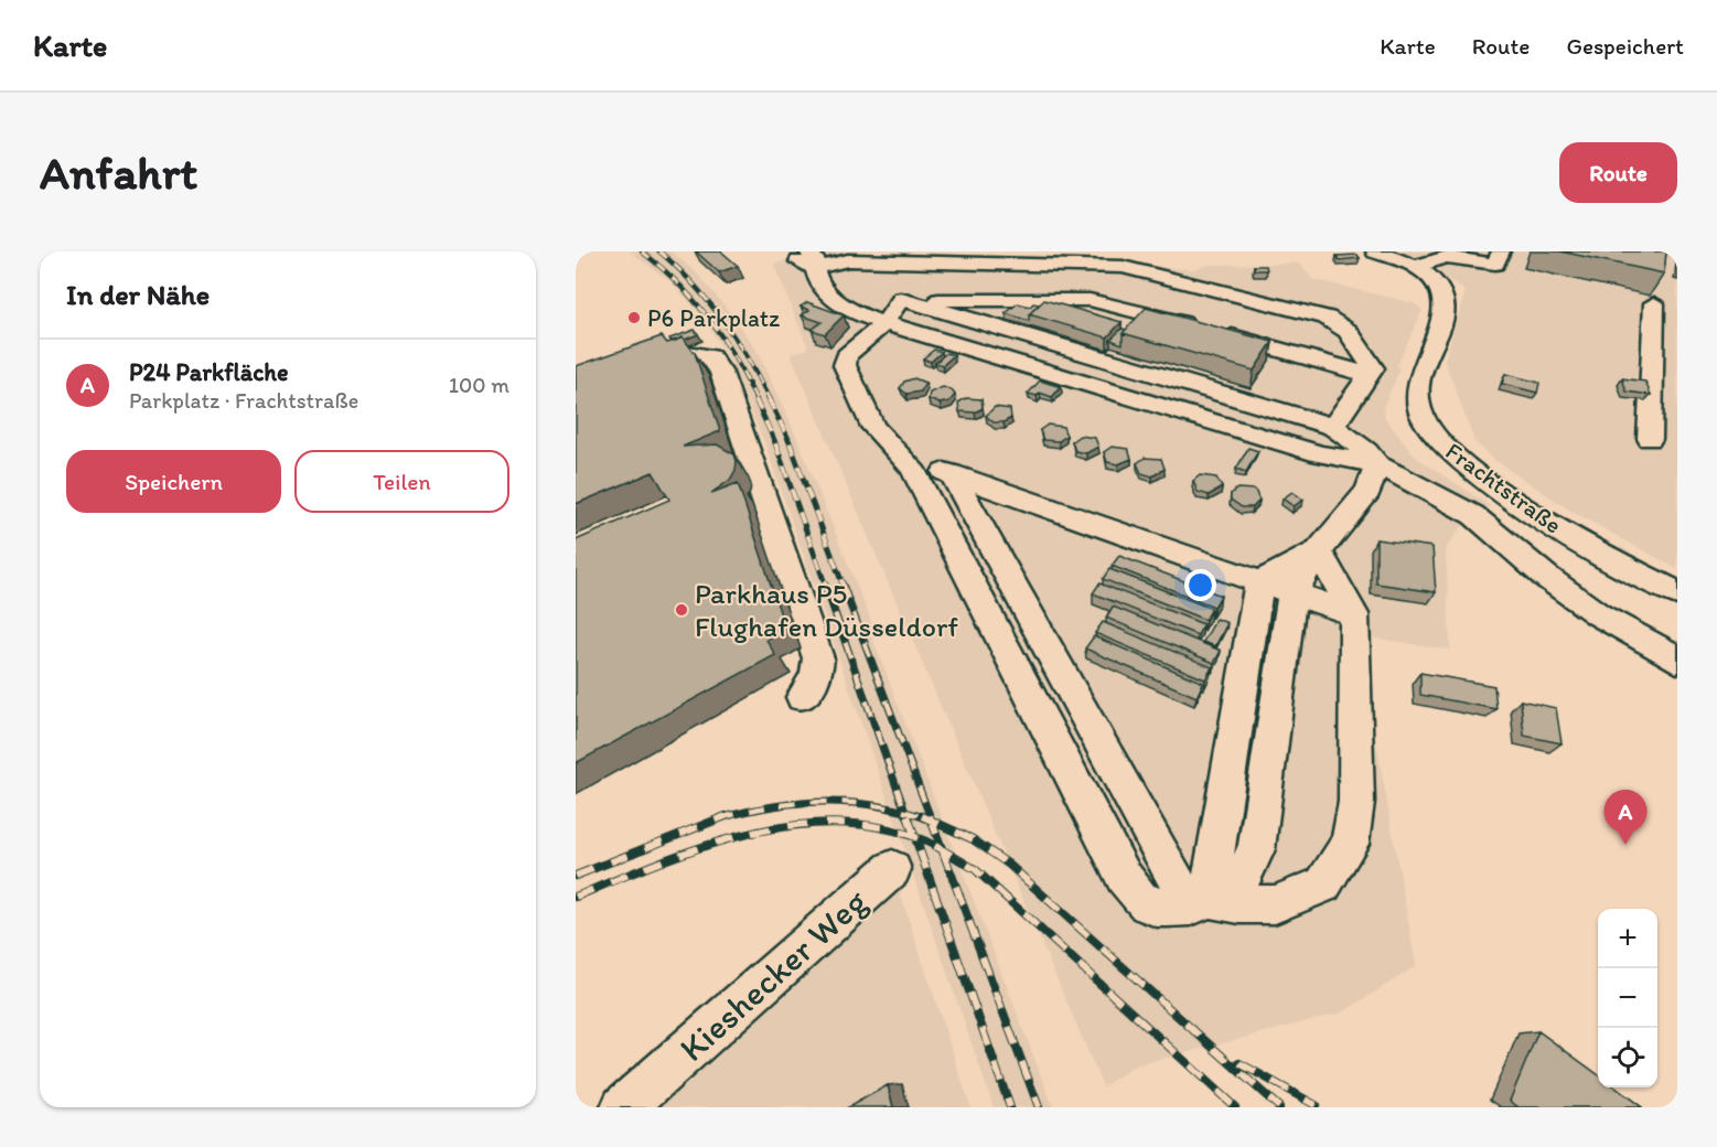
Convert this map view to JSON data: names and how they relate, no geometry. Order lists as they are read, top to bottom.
{
  "streets": {
    "street": ["Frachtstraße", "Kieshecker Weg"]
  },
  "places": ["P6 Parkplatz", "Parkhaus P5 Flughafen Düsseldorf"],
  "page": {
    "header": "Karte",
    "nav": ["Karte", "Route", "Gespeichert"],
    "buttons": [
      "Route",
      ["Speichern", "Teilen"]
    ],
    "title": "Anfahrt",
    "heading": "In der Nähe",
    "list": [
      {
        "mark": "A",
        "name": "P24 Parkfläche",
        "note": "Parkplatz · Frachtstraße",
        "value": "100 m"
      }
    ],
    "pins": "A",
    "map_buttons": ["+", "−"]
  }
}
